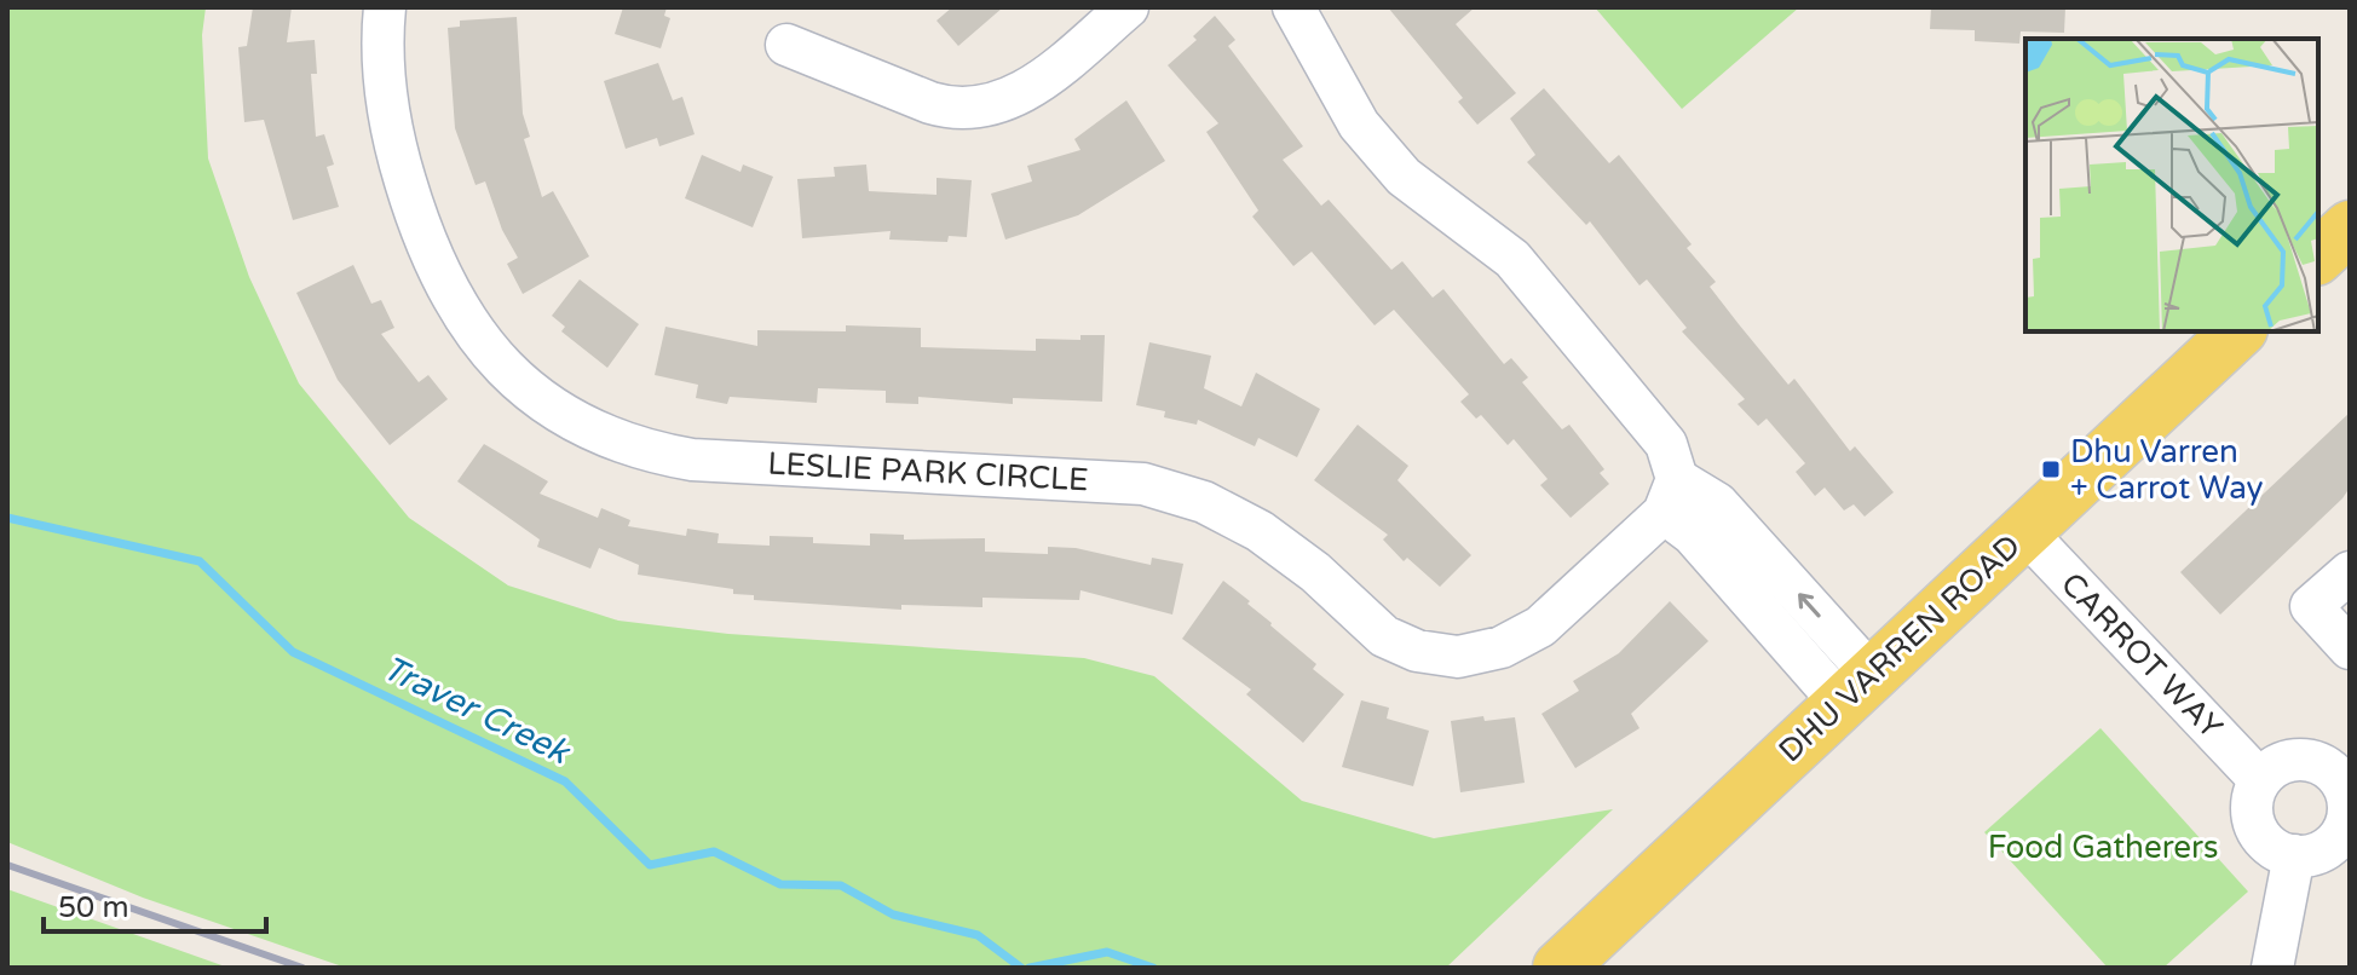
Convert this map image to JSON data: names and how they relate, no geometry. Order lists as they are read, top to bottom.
{
  "streets": {
    "main road": ["DHU VARREN ROAD"],
    "street": ["LESLIE PARK CIRCLE", "CARROT WAY"]
  },
  "crossings": [
    ["DHU VARREN ROAD", "CARROT WAY"]
  ],
  "water": ["Traver Creek"],
  "parks": ["Food Gatherers"],
  "places": {
    "transit": ["Dhu Varren + Carrot Way"]
  },
  "scale_bar": "50 m"
}
